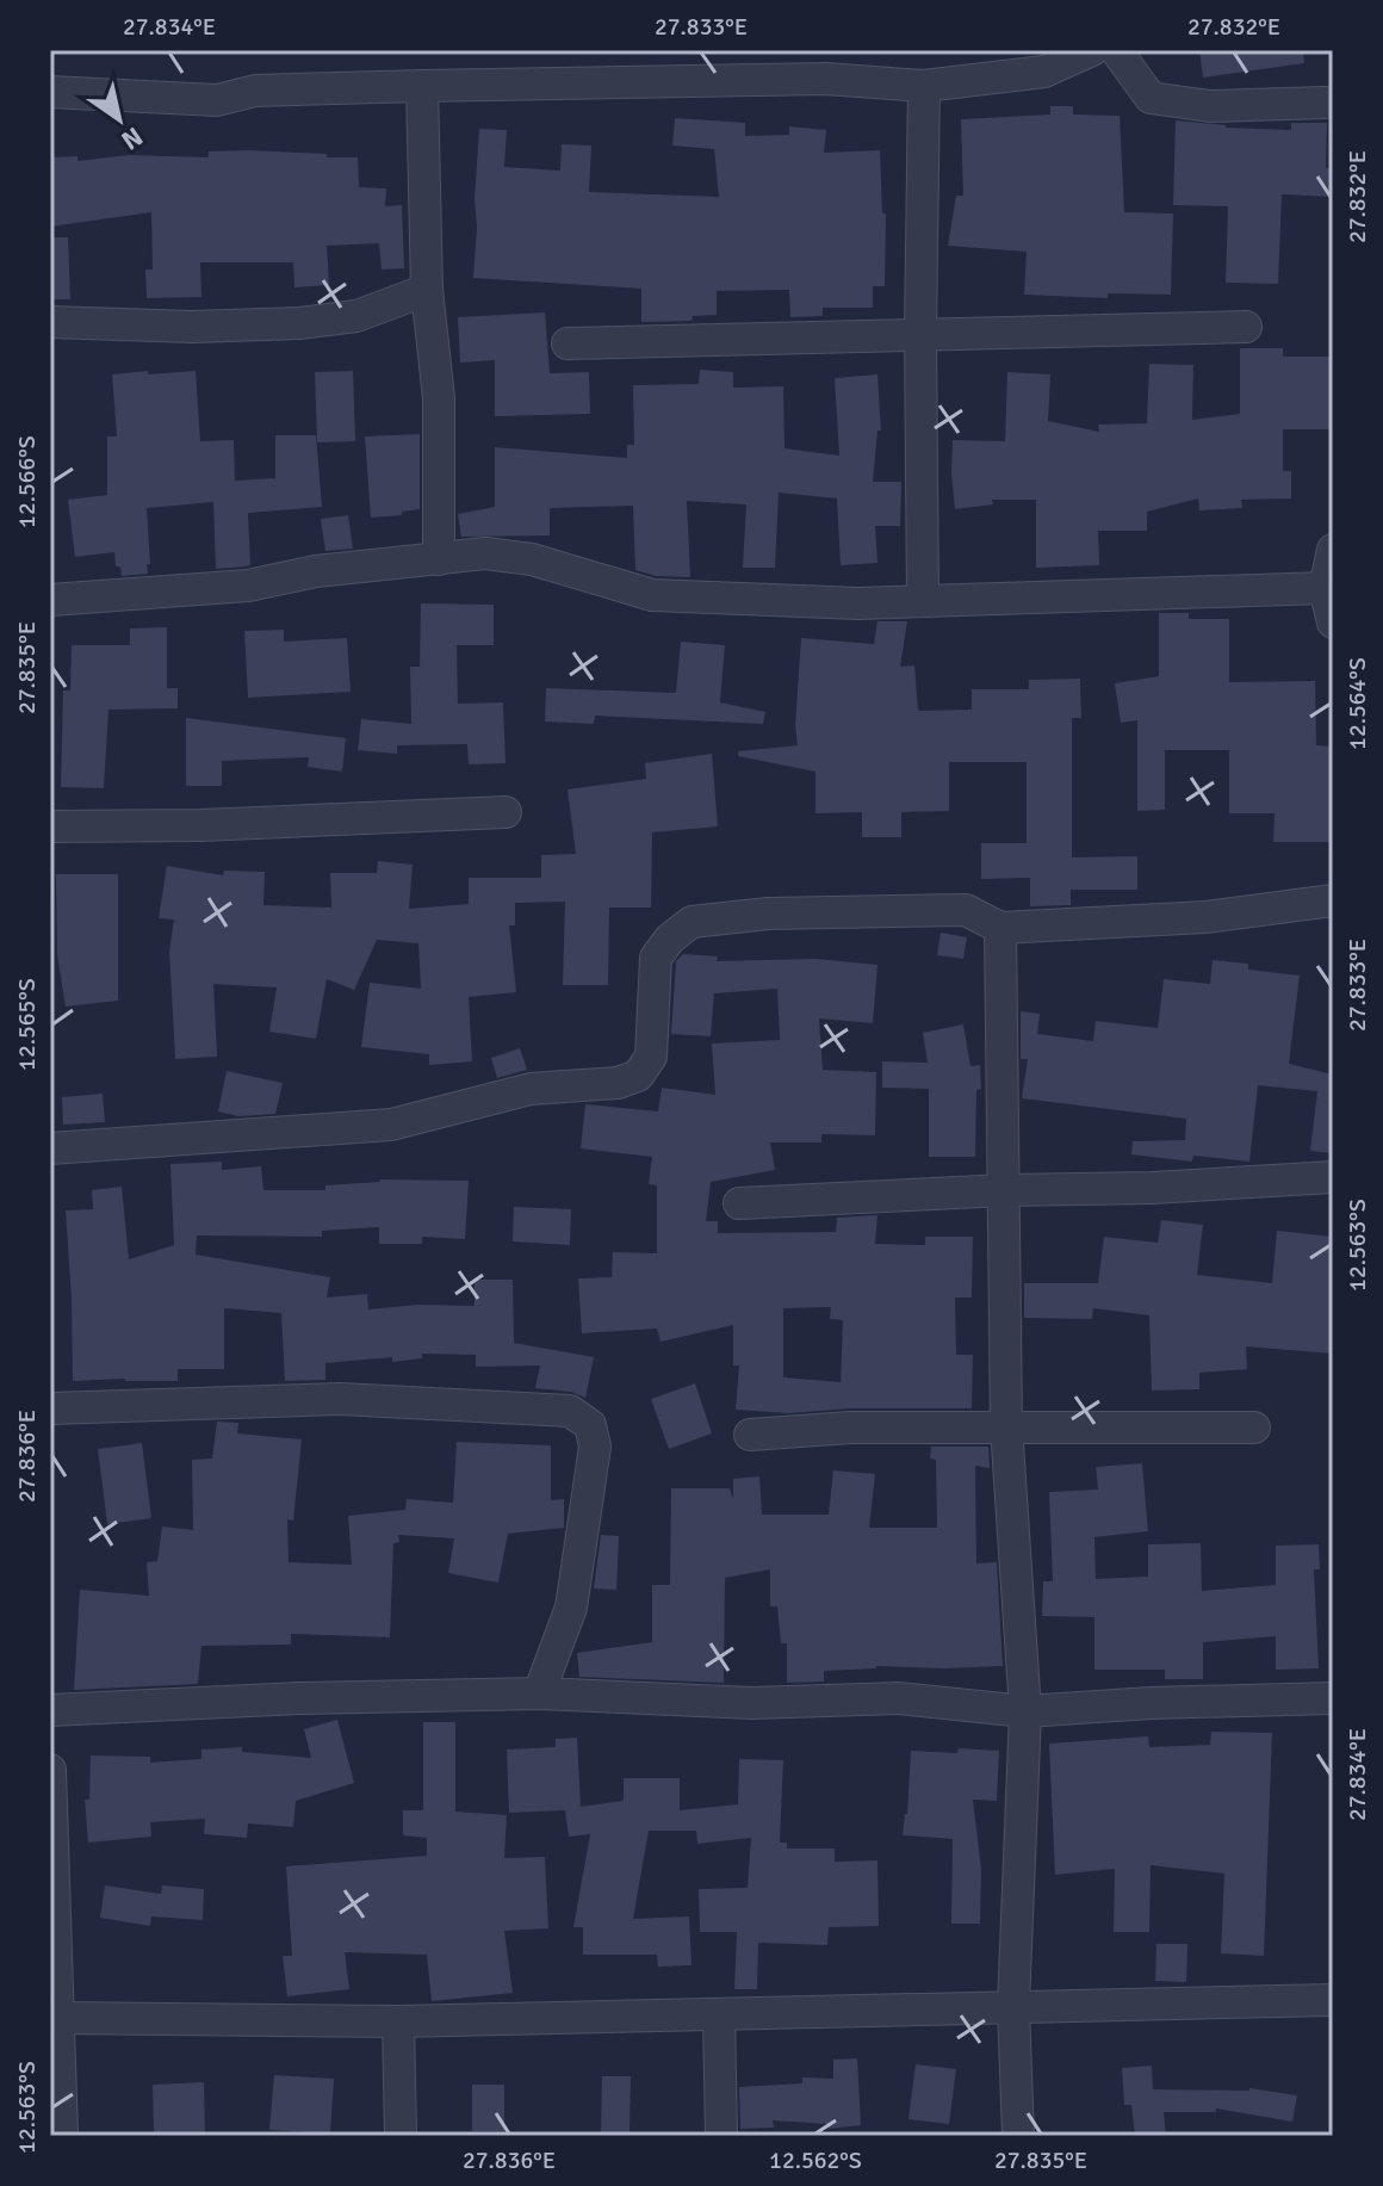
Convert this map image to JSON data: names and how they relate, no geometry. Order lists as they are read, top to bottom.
{
  "north": "bottom right",
  "coordinates": [
    "27.834°E",
    "27.833°E",
    "27.832°E",
    "12.566°S",
    "27.835°E",
    "12.564°S",
    "12.565°S",
    "12.563°S",
    "27.836°E",
    "12.562°S"
  ]
}
